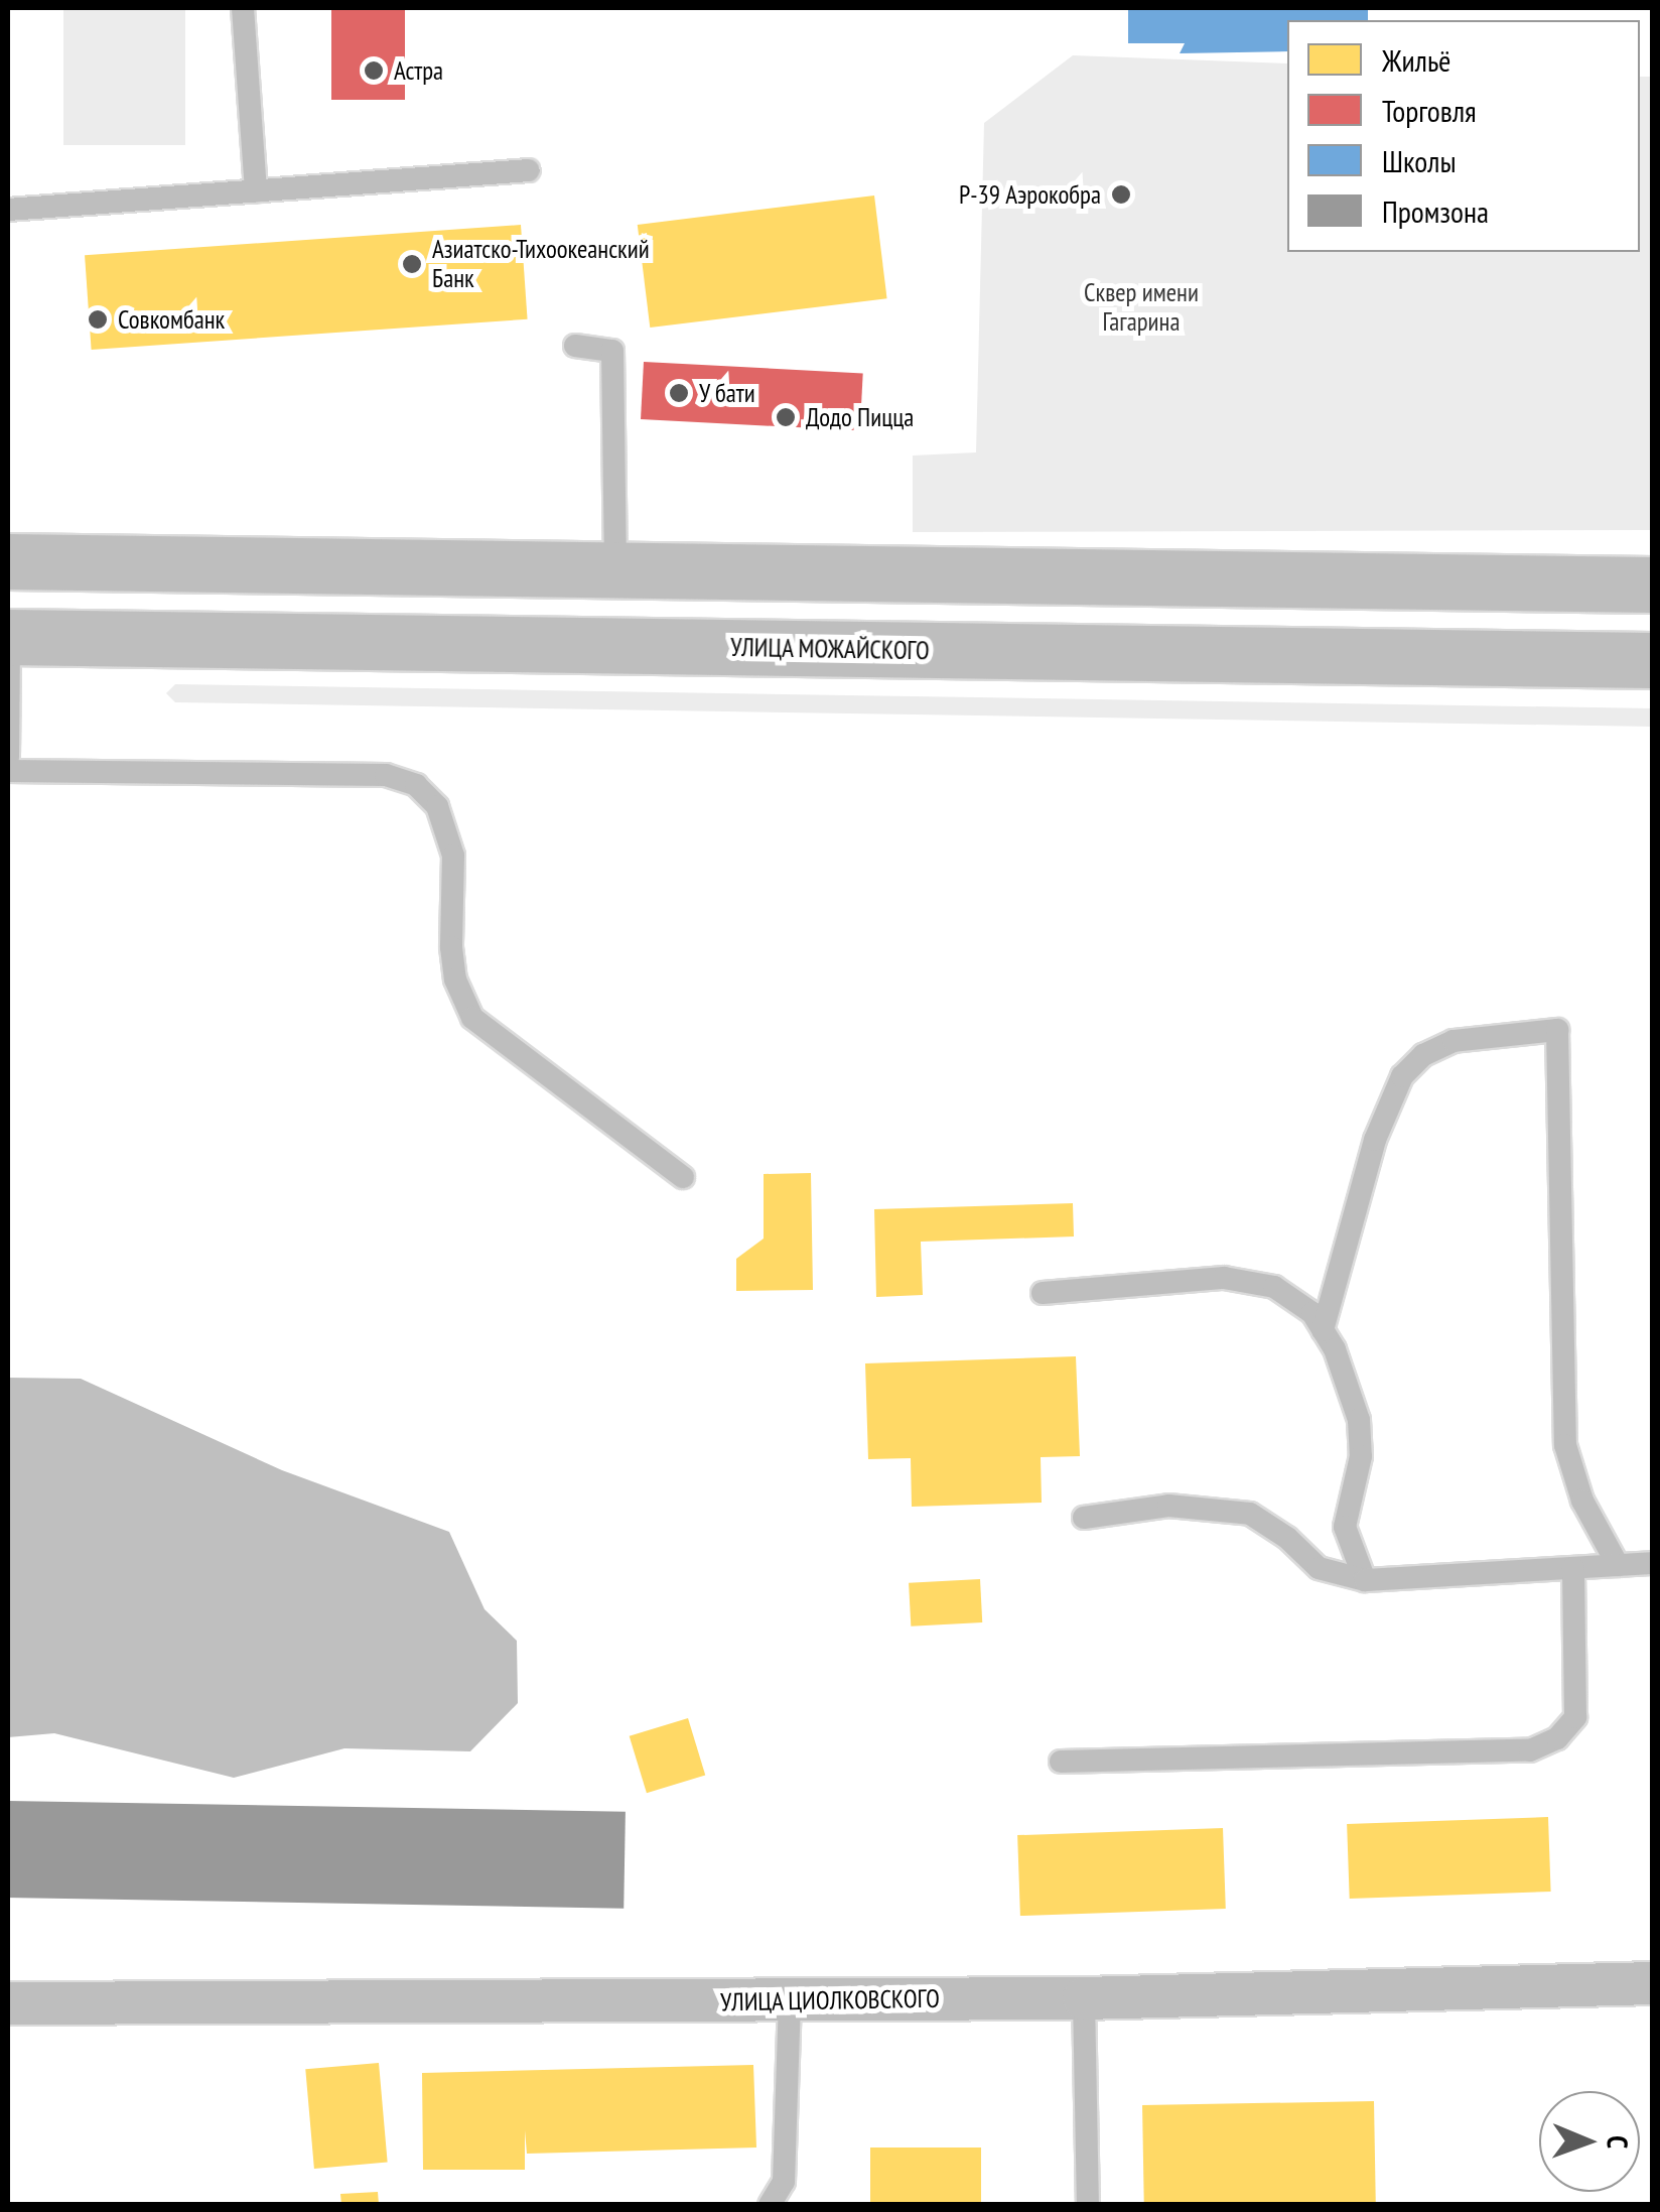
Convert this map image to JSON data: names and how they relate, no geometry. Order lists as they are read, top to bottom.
{
  "streets": {
    "main road": ["УЛИЦА МОЖАЙСКОГО"],
    "street": ["УЛИЦА ЦИОЛКОВСКОГО"]
  },
  "parks": ["Сквер имени Гагарина"],
  "places": [
    "Астра",
    "P-39 Аэрокобра",
    "Азиатско-Тихоокеанский Банк",
    "Совкомбанк",
    "У бати",
    "Додо Пицца"
  ],
  "legend": [
    "Жильё",
    "Торговля",
    "Школы",
    "Промзона"
  ],
  "north": "right"
}
